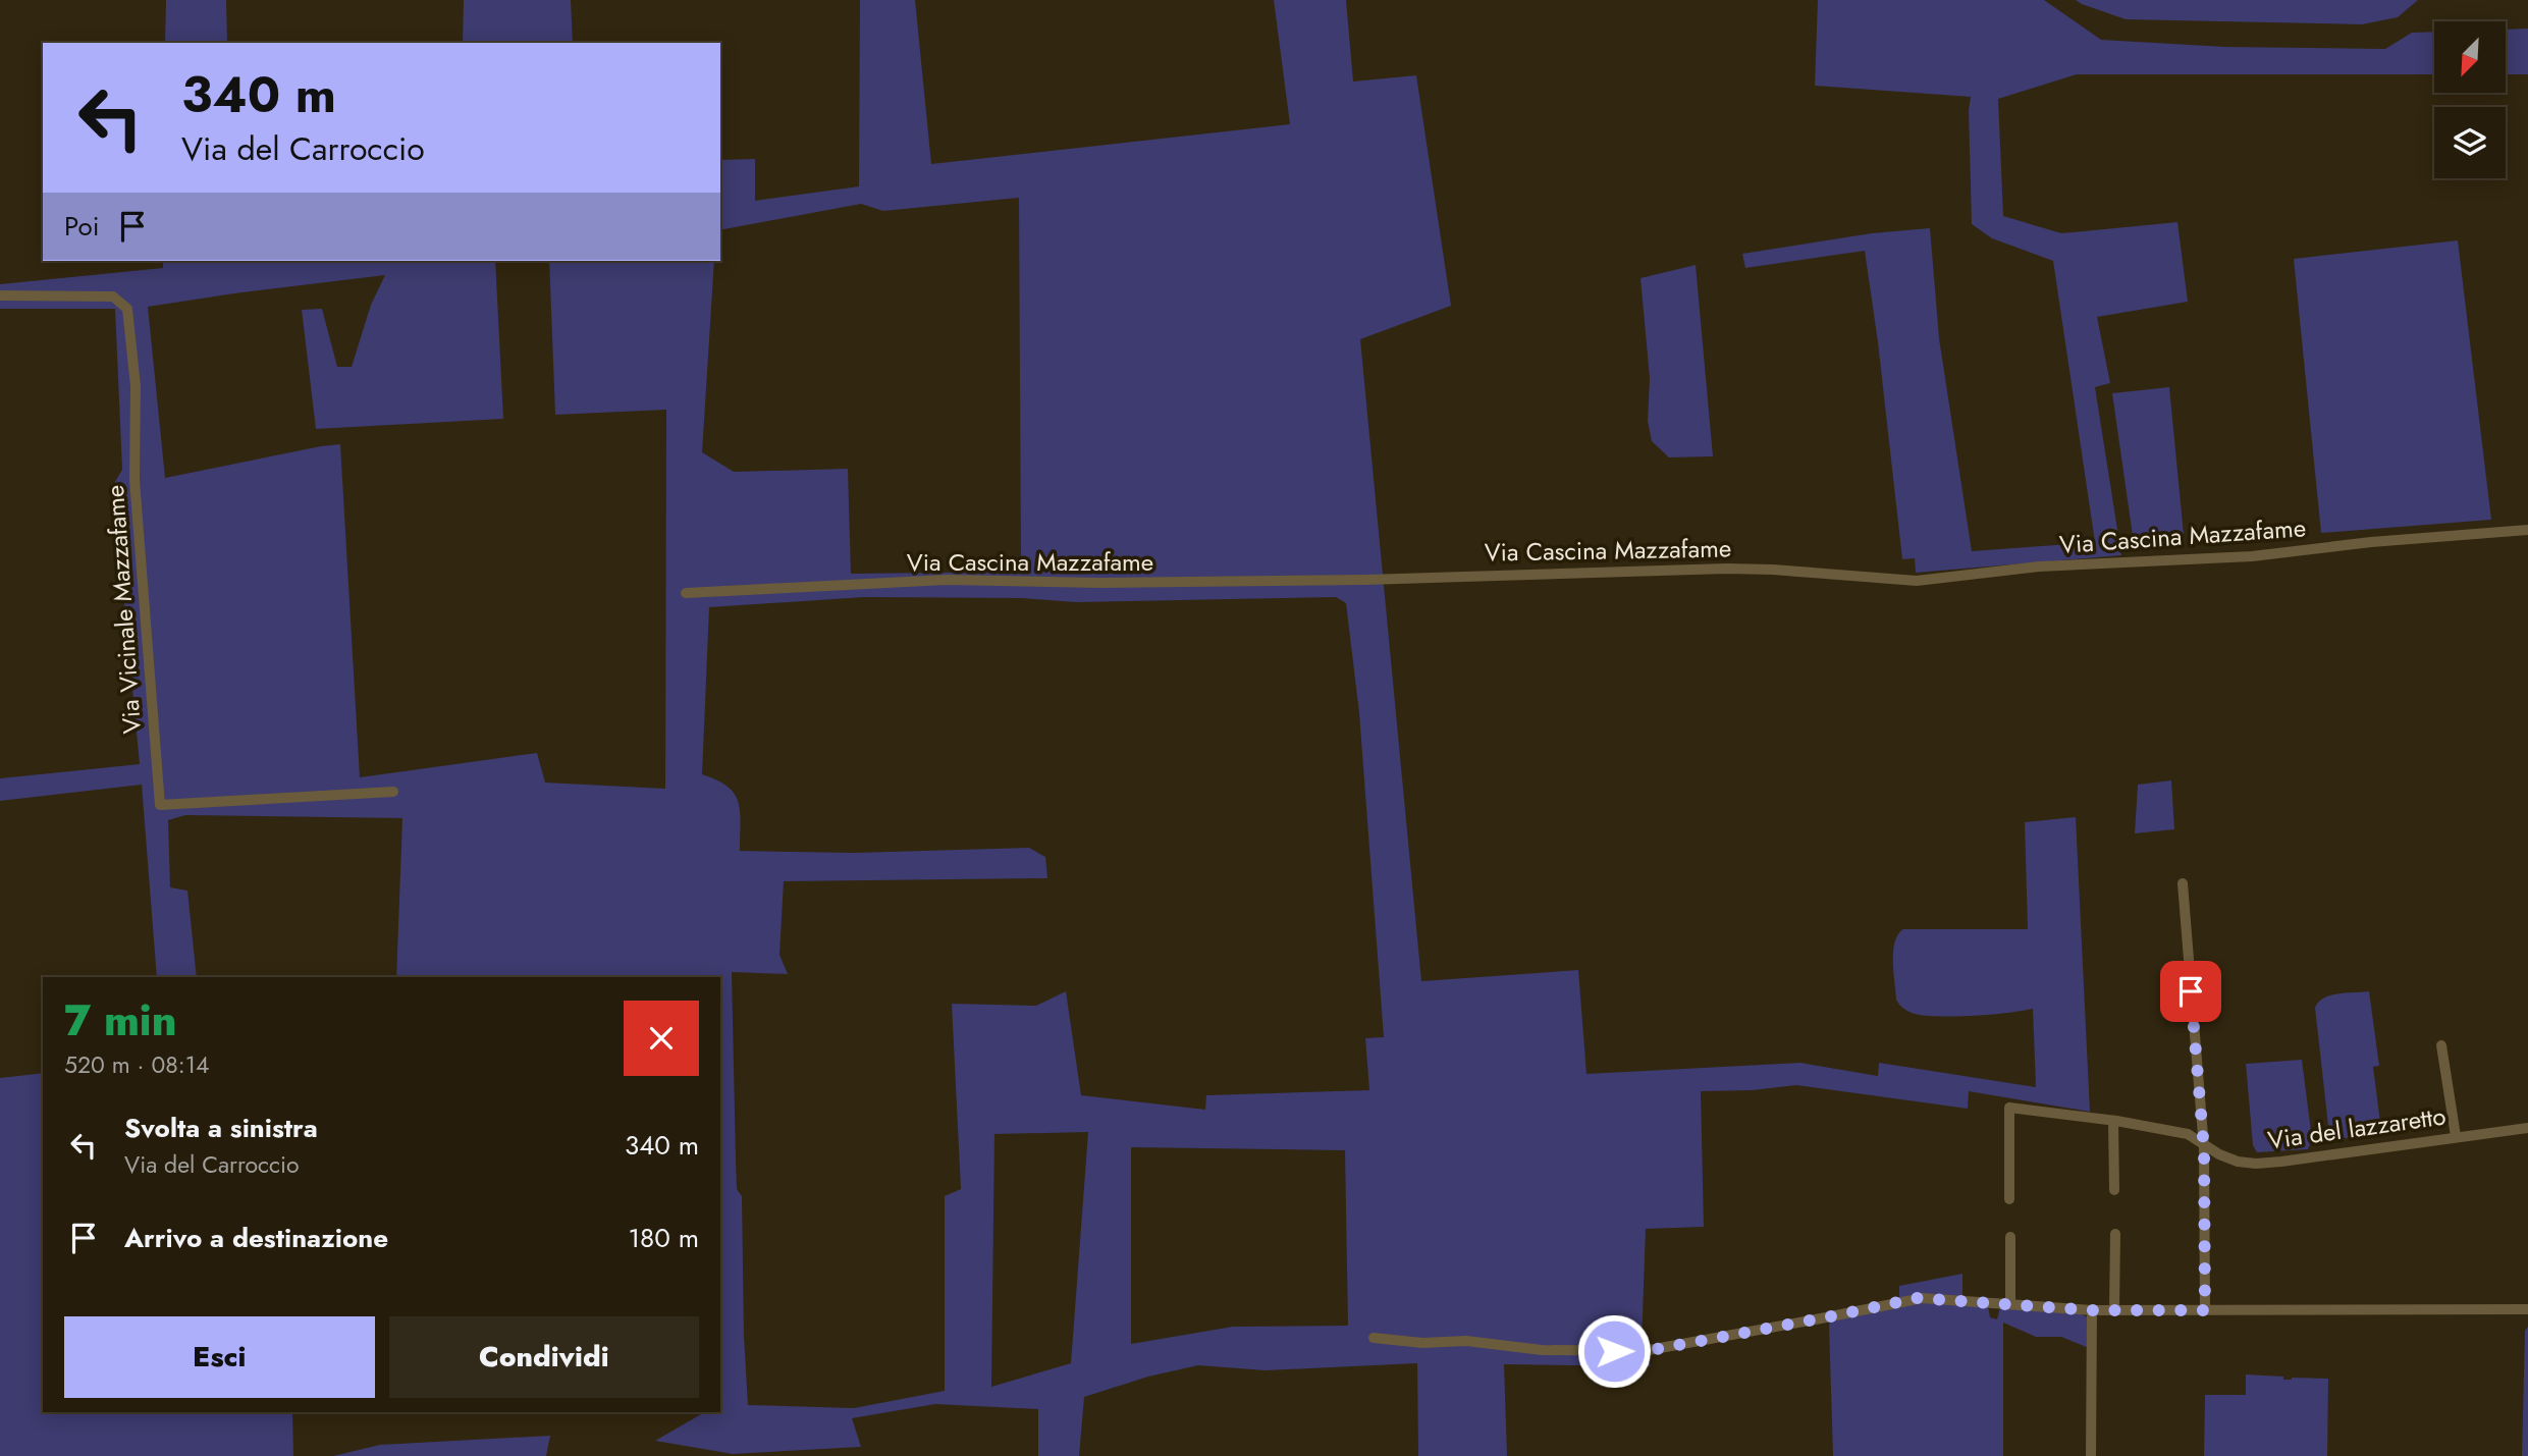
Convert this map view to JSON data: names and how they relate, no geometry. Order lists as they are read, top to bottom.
{
  "streets": {
    "street": ["Via Cascina Mazzafame", "Via Vicinale Mazzafame", "Via del lazzaretto"]
  },
  "north": "bottom left",
  "page": {
    "turn": ["340 m", "Via del Carroccio"],
    "then": "Poi",
    "heading": ["7 min", "520 m · 08:14"],
    "list": [
      {
        "name": "Svolta a sinistra",
        "note": "Via del Carroccio",
        "value": "340 m"
      },
      {
        "name": "Arrivo a destinazione",
        "value": "180 m"
      }
    ],
    "buttons": ["Esci", "Condividi"]
  }
}
